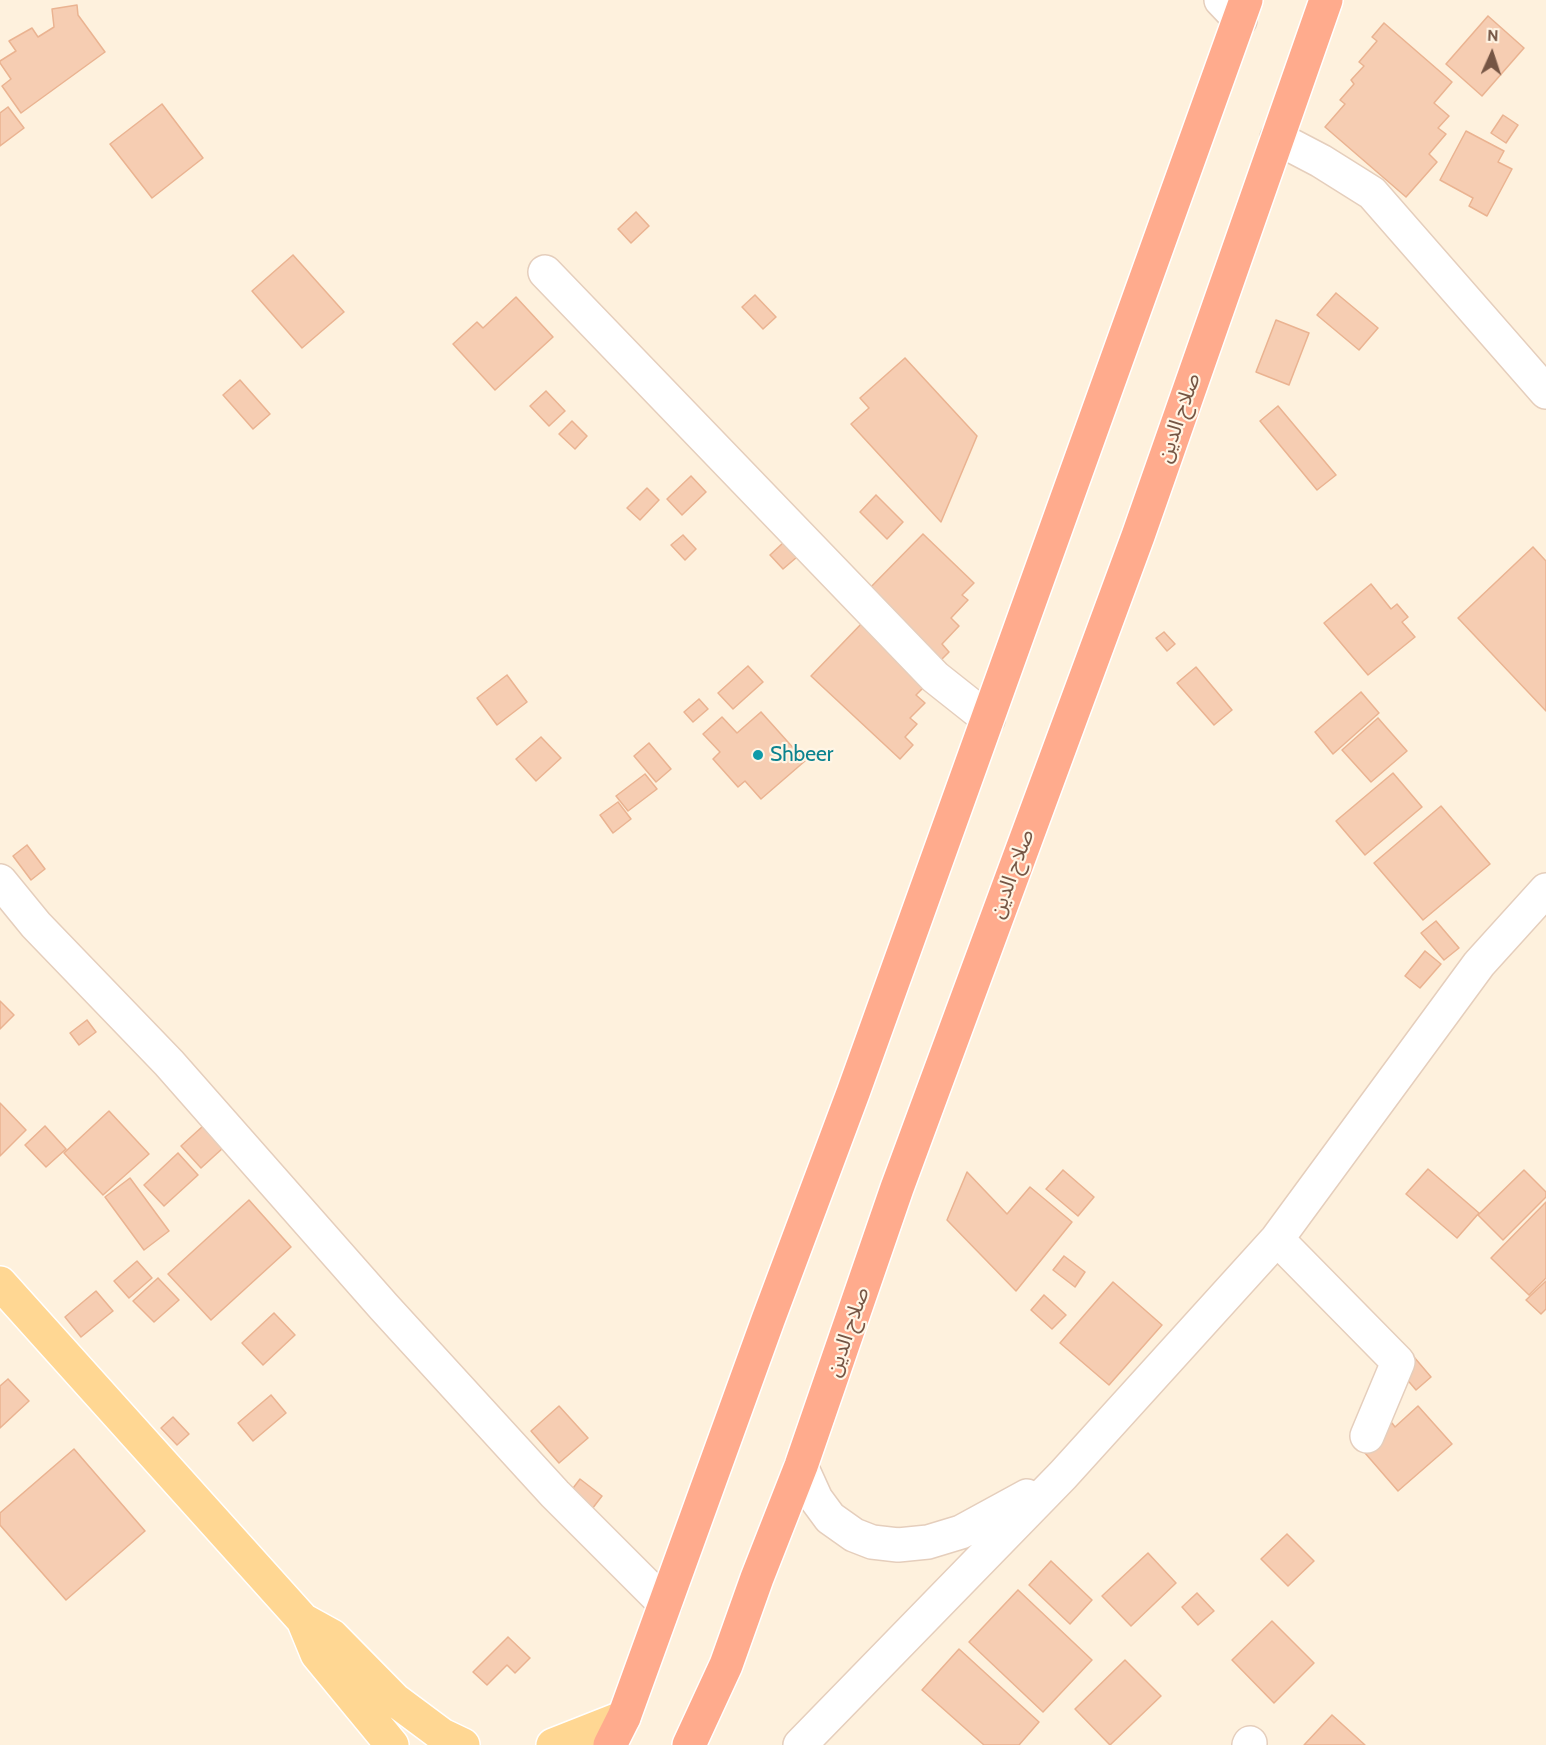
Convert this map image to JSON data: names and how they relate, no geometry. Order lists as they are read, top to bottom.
{
  "streets": {
    "highway": ["صلاح الدين"]
  },
  "places": ["Shbeer"],
  "north": "top"
}
